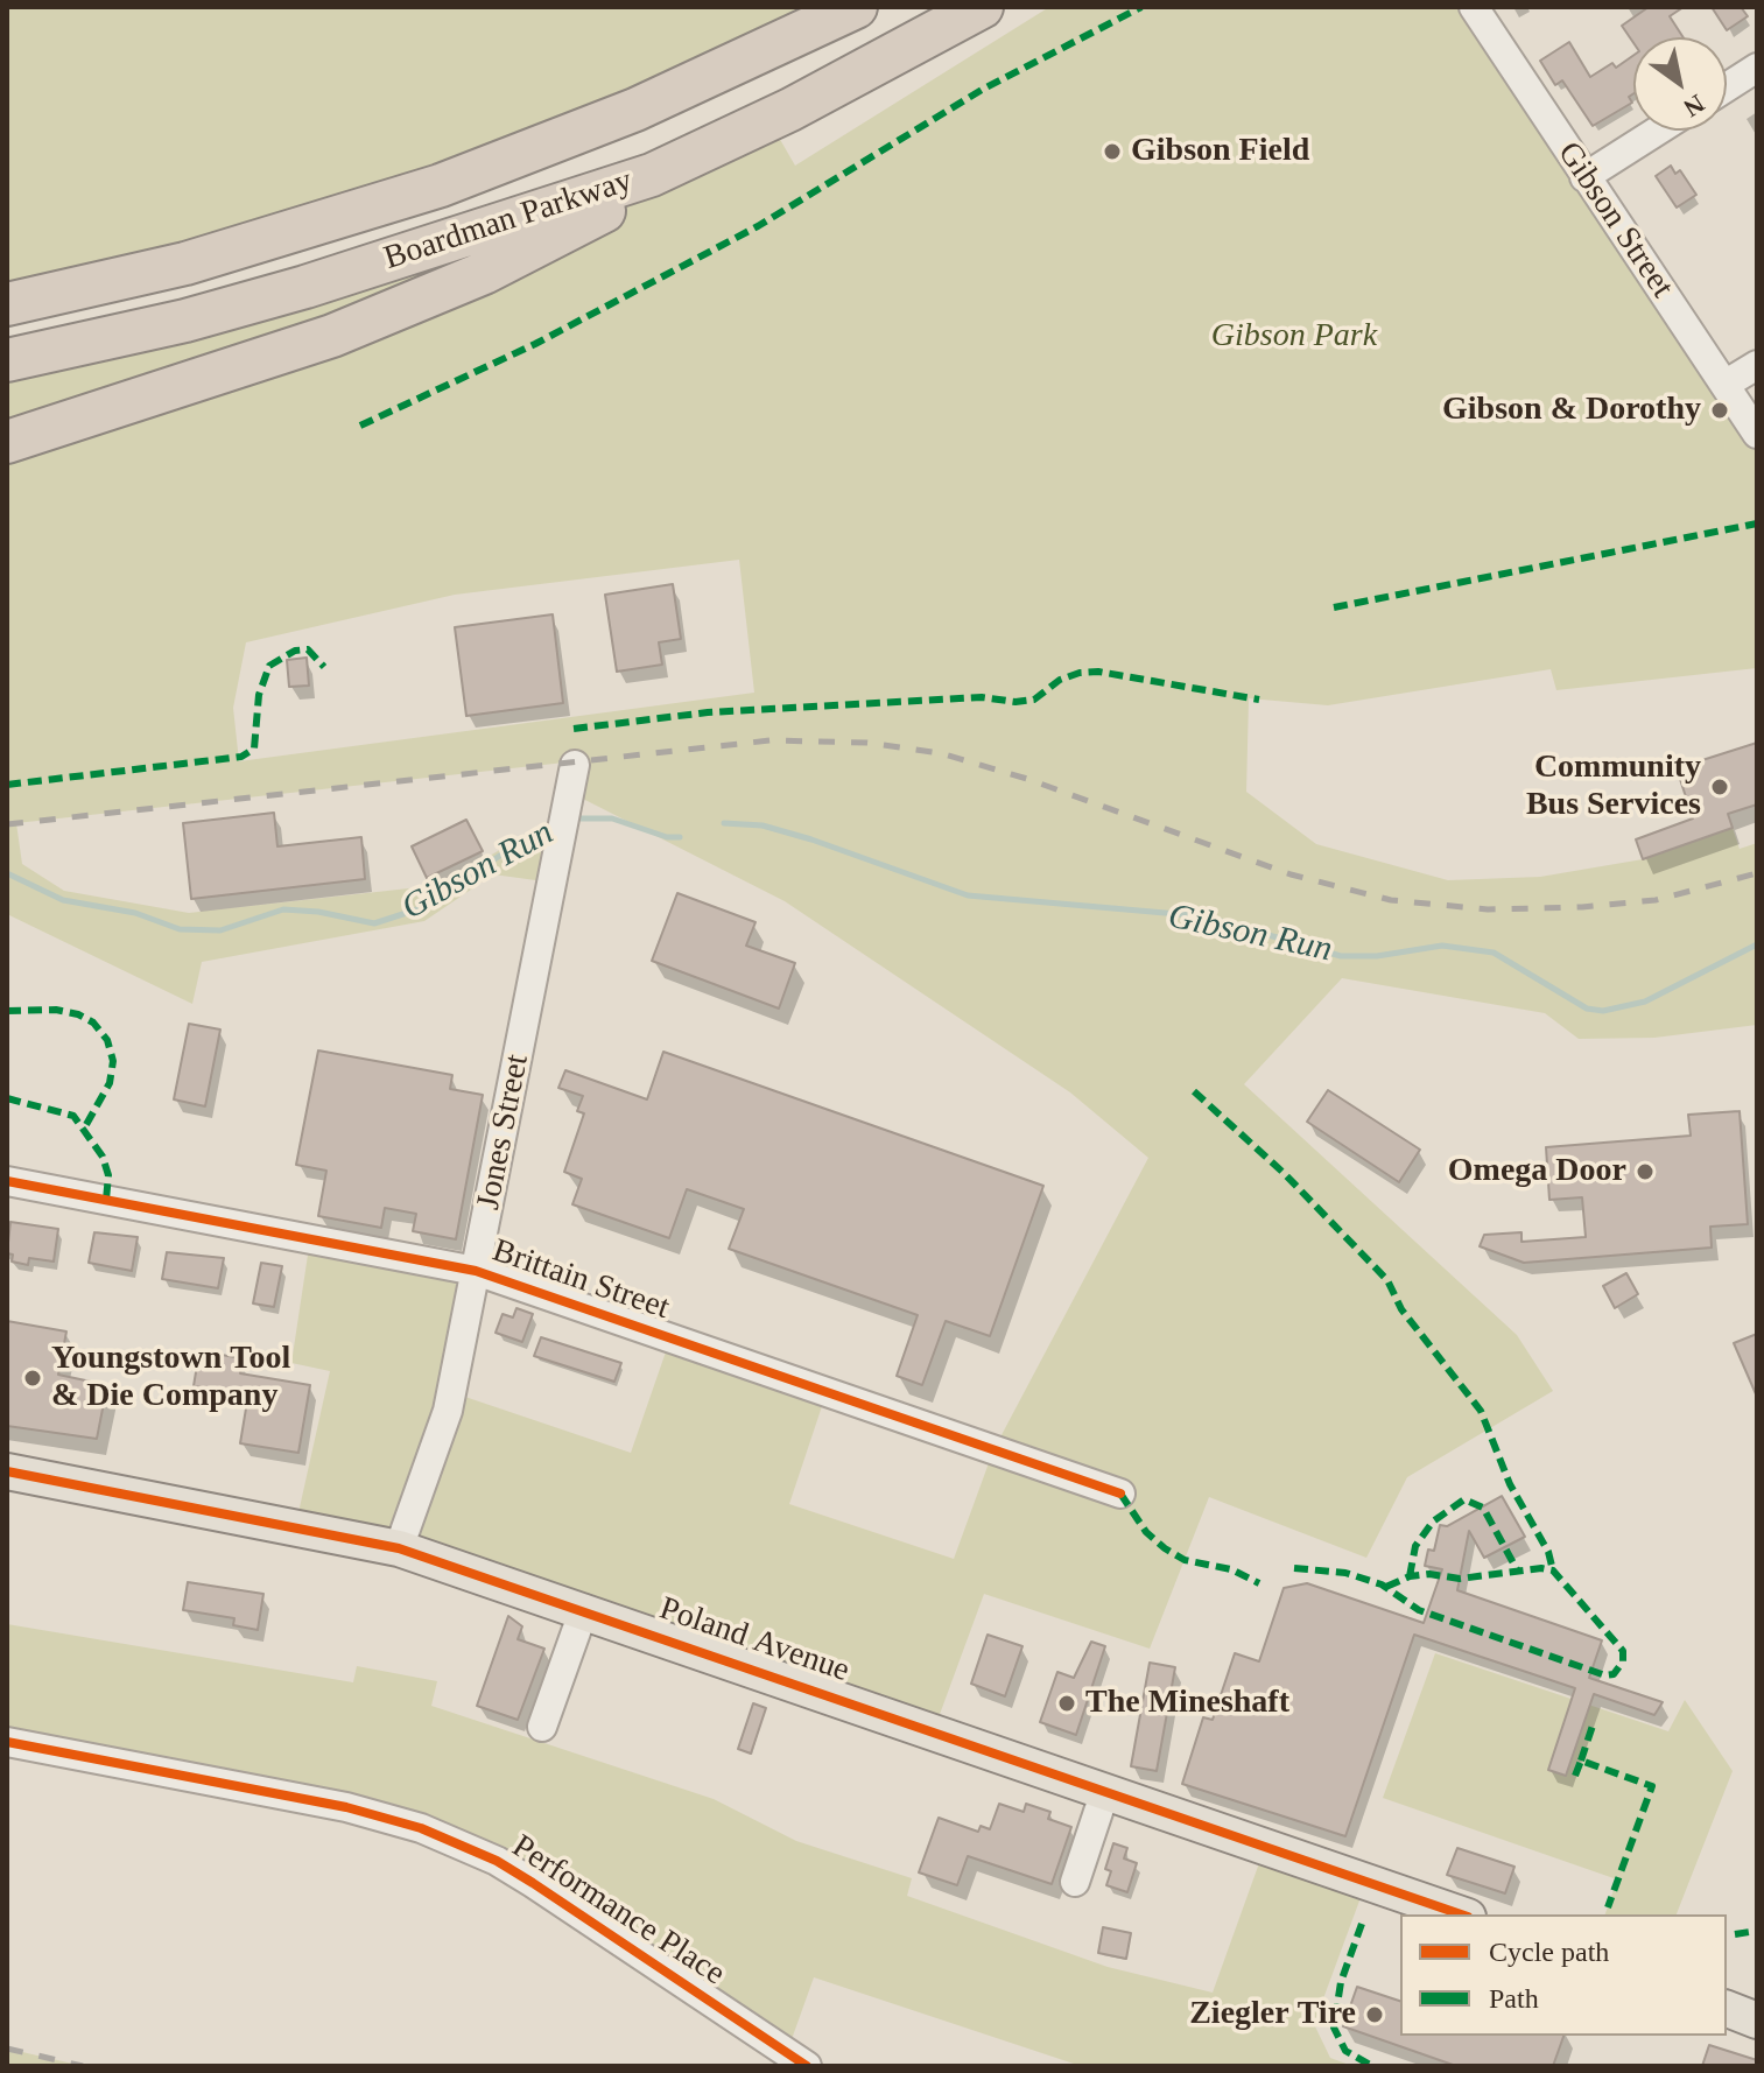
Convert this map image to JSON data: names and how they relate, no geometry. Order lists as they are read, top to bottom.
{
  "streets": {
    "highway": ["Boardman Parkway"],
    "main road": ["Poland Avenue"],
    "street": [
      "Gibson Street",
      "Jones Street",
      "Brittain Street",
      "Performance Place"
    ]
  },
  "crossings": [
    ["Jones Street", "Brittain Street"],
    ["Jones Street", "Poland Avenue"]
  ],
  "water": ["Gibson Run"],
  "parks": ["Gibson Park"],
  "places": [
    "Gibson Field",
    "Gibson & Dorothy",
    "Community Bus Services",
    "Omega Door",
    "Youngstown Tool & Die Company",
    "The Mineshaft",
    "Ziegler Tire"
  ],
  "legend": ["Cycle path", "Path"],
  "north": "bottom right"
}
